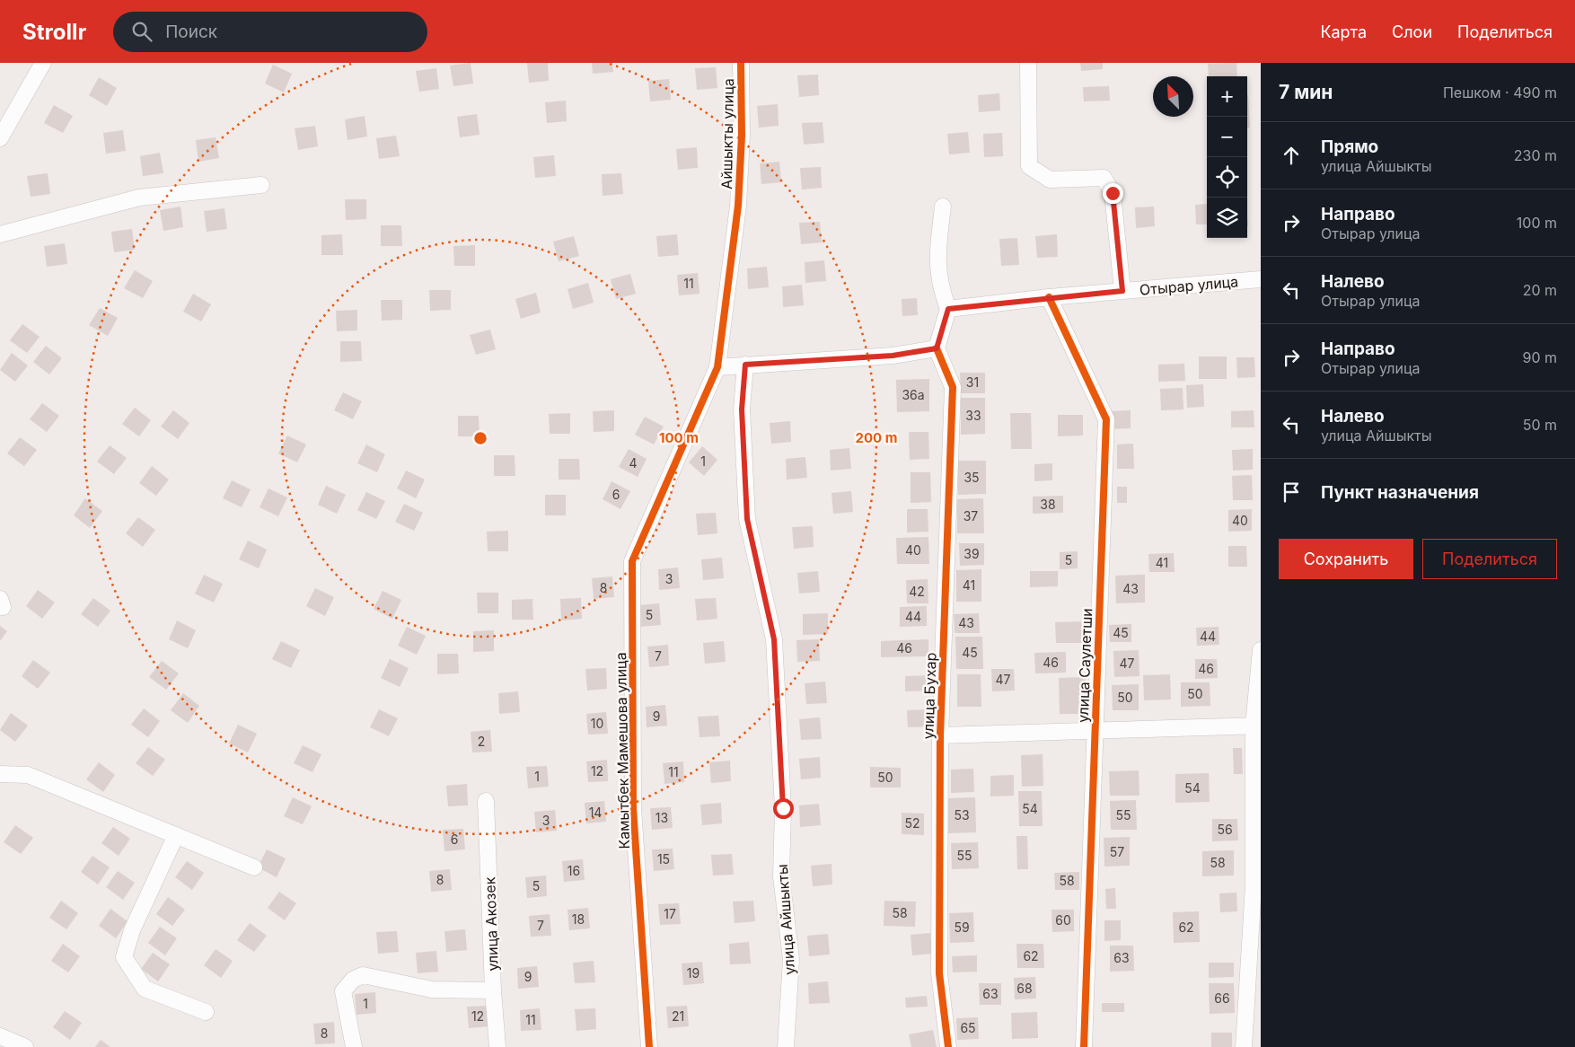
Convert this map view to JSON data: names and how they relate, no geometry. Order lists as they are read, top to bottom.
{
  "streets": {
    "street": [
      "Айшыкты улица",
      "Отырар улица",
      "улица Саулетши",
      "улица Бухар",
      "Камытбек Мамешова улица",
      "улица Айшыкты",
      "улица Акозек"
    ]
  },
  "crossings": [
    ["Айшыкты улица", "Камытбек Мамешова улица"],
    ["Отырар улица", "улица Саулетши"]
  ],
  "house_numbers": [
    "11",
    "31",
    "36а",
    "33",
    "1",
    "4",
    "35",
    "6",
    "38",
    "37",
    "40",
    "40",
    "39",
    "5",
    "41",
    "3",
    "41",
    "8",
    "43",
    "42",
    "5",
    "44",
    "43",
    "45",
    "44",
    "46",
    "45",
    "7",
    "46",
    "47",
    "46",
    "47",
    "50",
    "50",
    "9",
    "10",
    "2",
    "12",
    "11",
    "1",
    "50",
    "54",
    "54",
    "14",
    "53",
    "55",
    "13",
    "3",
    "52",
    "56",
    "6",
    "57",
    "55",
    "15",
    "58",
    "16",
    "8",
    "58",
    "5",
    "58",
    "17",
    "18",
    "60",
    "7",
    "59",
    "62",
    "62",
    "63",
    "19",
    "9",
    "68",
    "63",
    "66",
    "1",
    "12",
    "21",
    "11",
    "65",
    "8"
  ],
  "north": "top left",
  "page": {
    "header": "Strollr",
    "search": "Поиск",
    "nav": ["Карта", "Слои", "Поделиться"],
    "heading": ["7 мин", "Пешком · 490 m"],
    "map_buttons": ["+", "−"],
    "list": [
      ["Прямо", "улица Айшыкты", "230 m"],
      ["Направо", "Отырар улица", "100 m"],
      ["Налево", "Отырар улица", "20 m"],
      ["Направо", "Отырар улица", "90 m"],
      ["Налево", "улица Айшыкты", "50 m"],
      "Пункт назначения"
    ],
    "buttons": ["Сохранить", "Поделиться"]
  },
  "rings": ["100 m", "200 m"]
}
